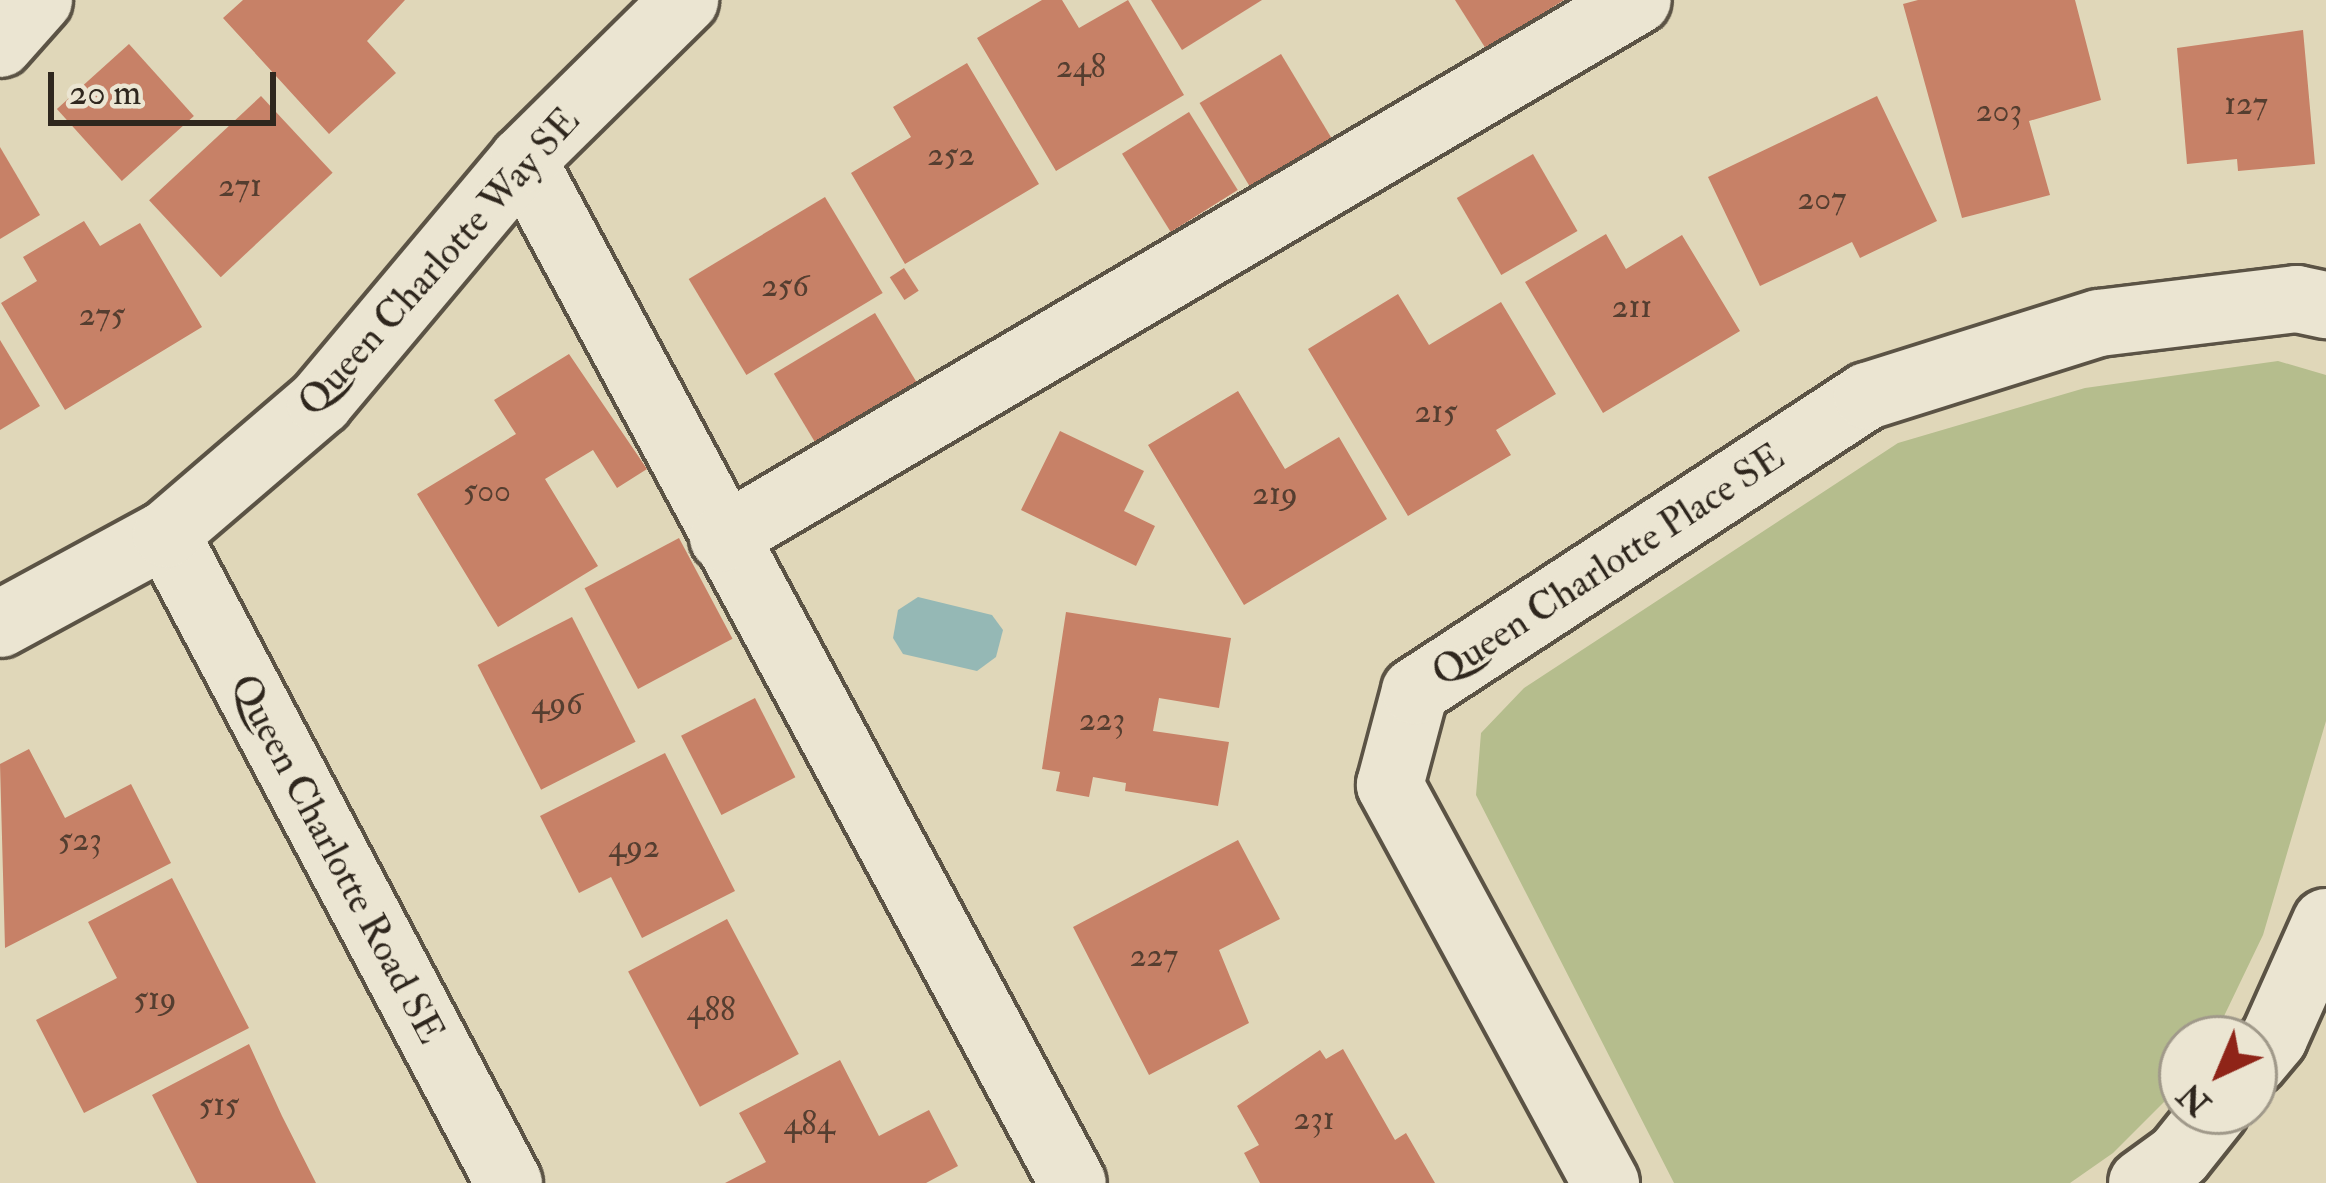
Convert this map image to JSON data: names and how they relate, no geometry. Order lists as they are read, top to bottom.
{
  "streets": {
    "street": ["Queen Charlotte Way SE", "Queen Charlotte Place SE", "Queen Charlotte Road SE"]
  },
  "crossings": [
    ["Queen Charlotte Way SE", "Queen Charlotte Road SE"]
  ],
  "house_numbers": [
    "248",
    "127",
    "203",
    "252",
    "271",
    "207",
    "256",
    "211",
    "275",
    "215",
    "500",
    "219",
    "496",
    "223",
    "523",
    "492",
    "227",
    "519",
    "488",
    "515",
    "231",
    "484"
  ],
  "scale_bar": "20 m",
  "north": "bottom left"
}
